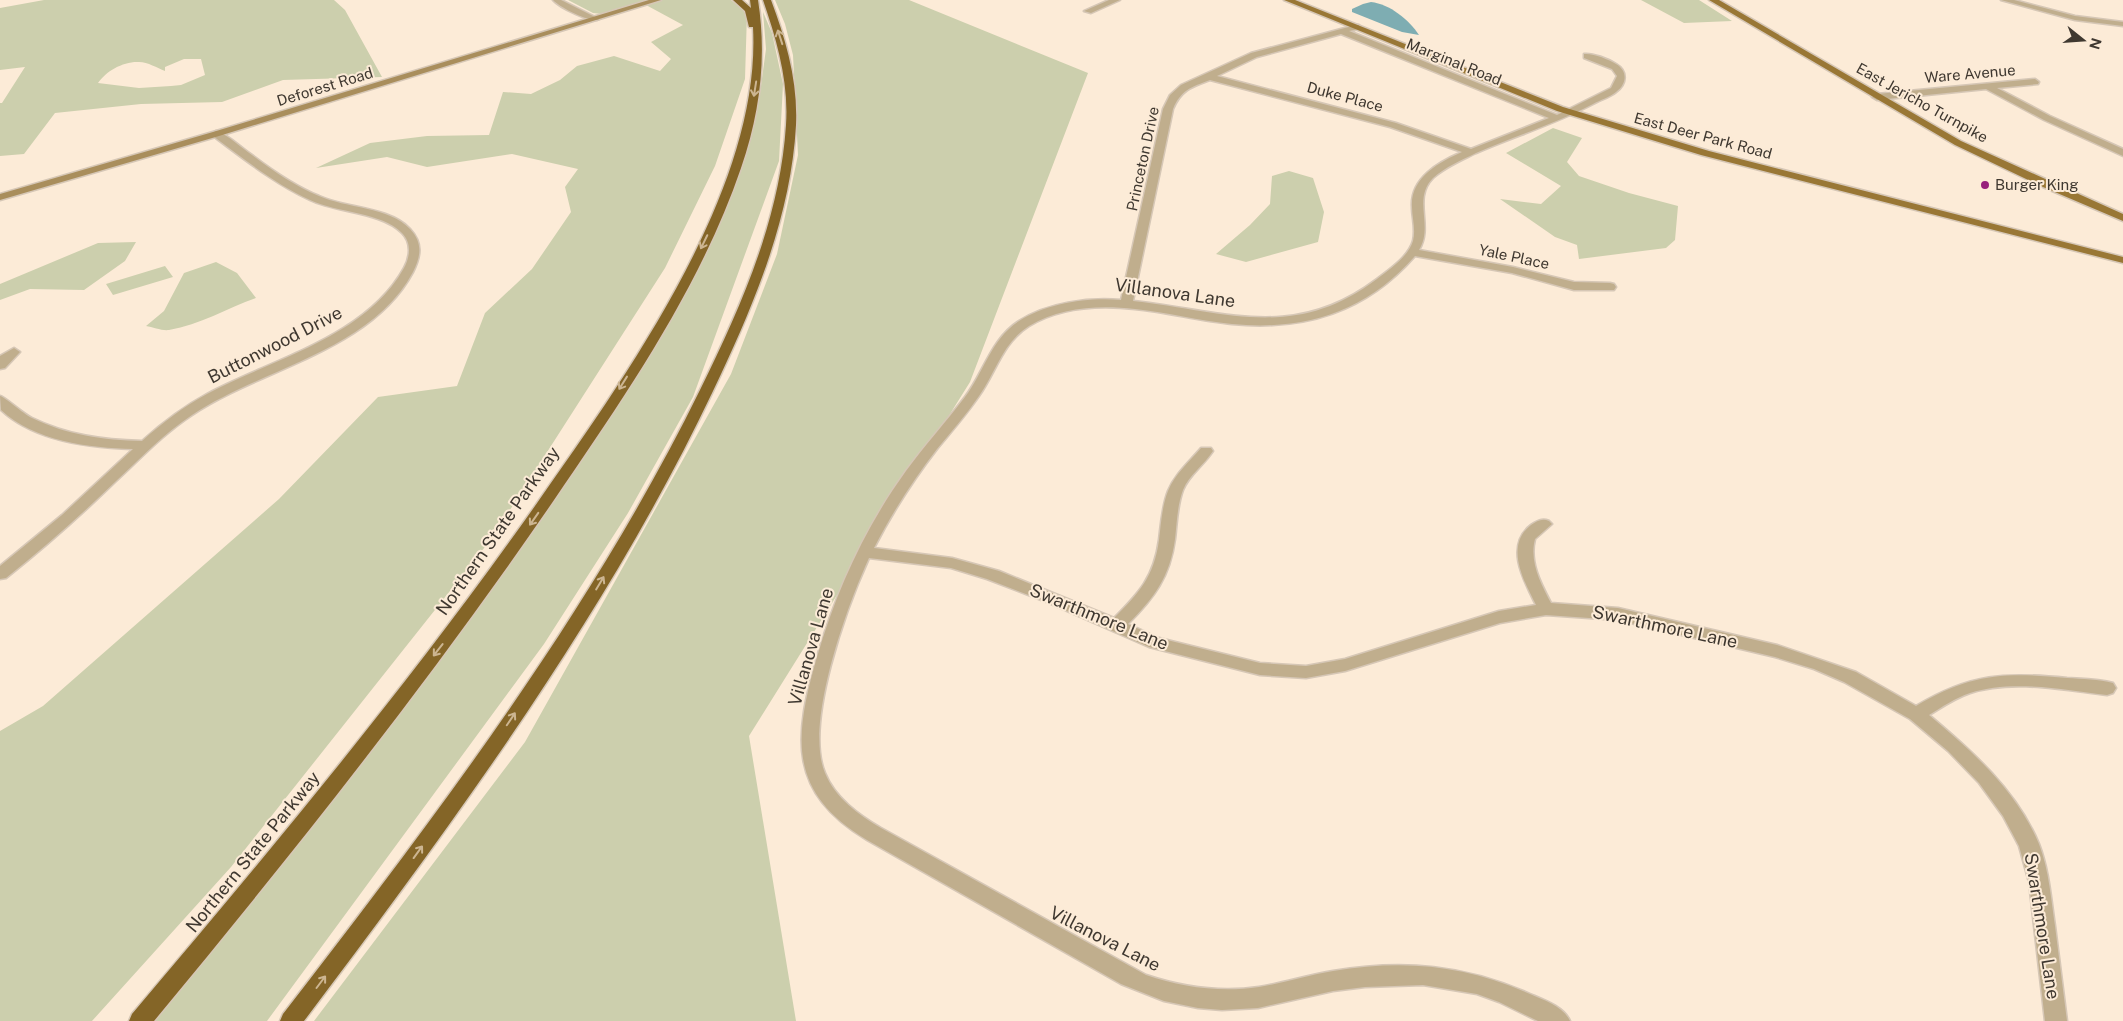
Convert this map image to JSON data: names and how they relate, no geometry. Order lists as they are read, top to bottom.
{
  "streets": {
    "highway": ["Northern State Parkway"],
    "main road": ["East Jericho Turnpike", "East Deer Park Road"],
    "street": [
      "Marginal Road",
      "Ware Avenue",
      "Deforest Road",
      "Duke Place",
      "Princeton Drive",
      "Yale Place",
      "Villanova Lane",
      "Buttonwood Drive",
      "Swarthmore Lane"
    ]
  },
  "crossings": [
    ["Marginal Road", "East Deer Park Road"],
    ["Marginal Road", "Princeton Drive"],
    ["Ware Avenue", "East Jericho Turnpike"],
    ["Deforest Road", "Buttonwood Drive"],
    ["Duke Place", "Princeton Drive"],
    ["East Deer Park Road", "Princeton Drive"],
    ["Princeton Drive", "Villanova Lane"],
    ["Yale Place", "Villanova Lane"],
    ["Villanova Lane", "Swarthmore Lane"]
  ],
  "places": ["Burger King"],
  "north": "right"
}
